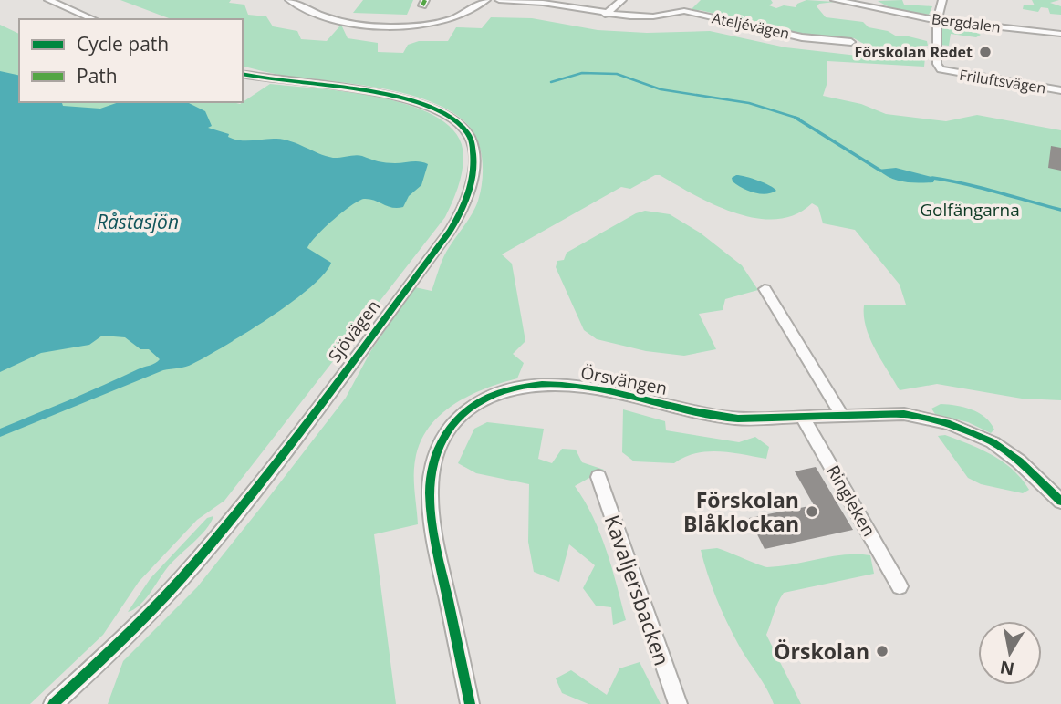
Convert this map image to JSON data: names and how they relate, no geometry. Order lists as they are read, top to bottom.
{
  "streets": {
    "street": [
      "Bergdalen",
      "Ateljévägen",
      "Friluftsvägen",
      "Sjövägen",
      "Örsvängen",
      "Ringleken",
      "Kavaljersbacken"
    ]
  },
  "crossings": [
    ["Bergdalen", "Friluftsvägen"],
    ["Örsvängen", "Ringleken"]
  ],
  "water": ["Råstasjön"],
  "parks": ["Golfängarna"],
  "places": ["Förskolan Redet", "Förskolan Blåklockan", "Örskolan"],
  "legend": ["Cycle path", "Path"],
  "north": "bottom"
}
